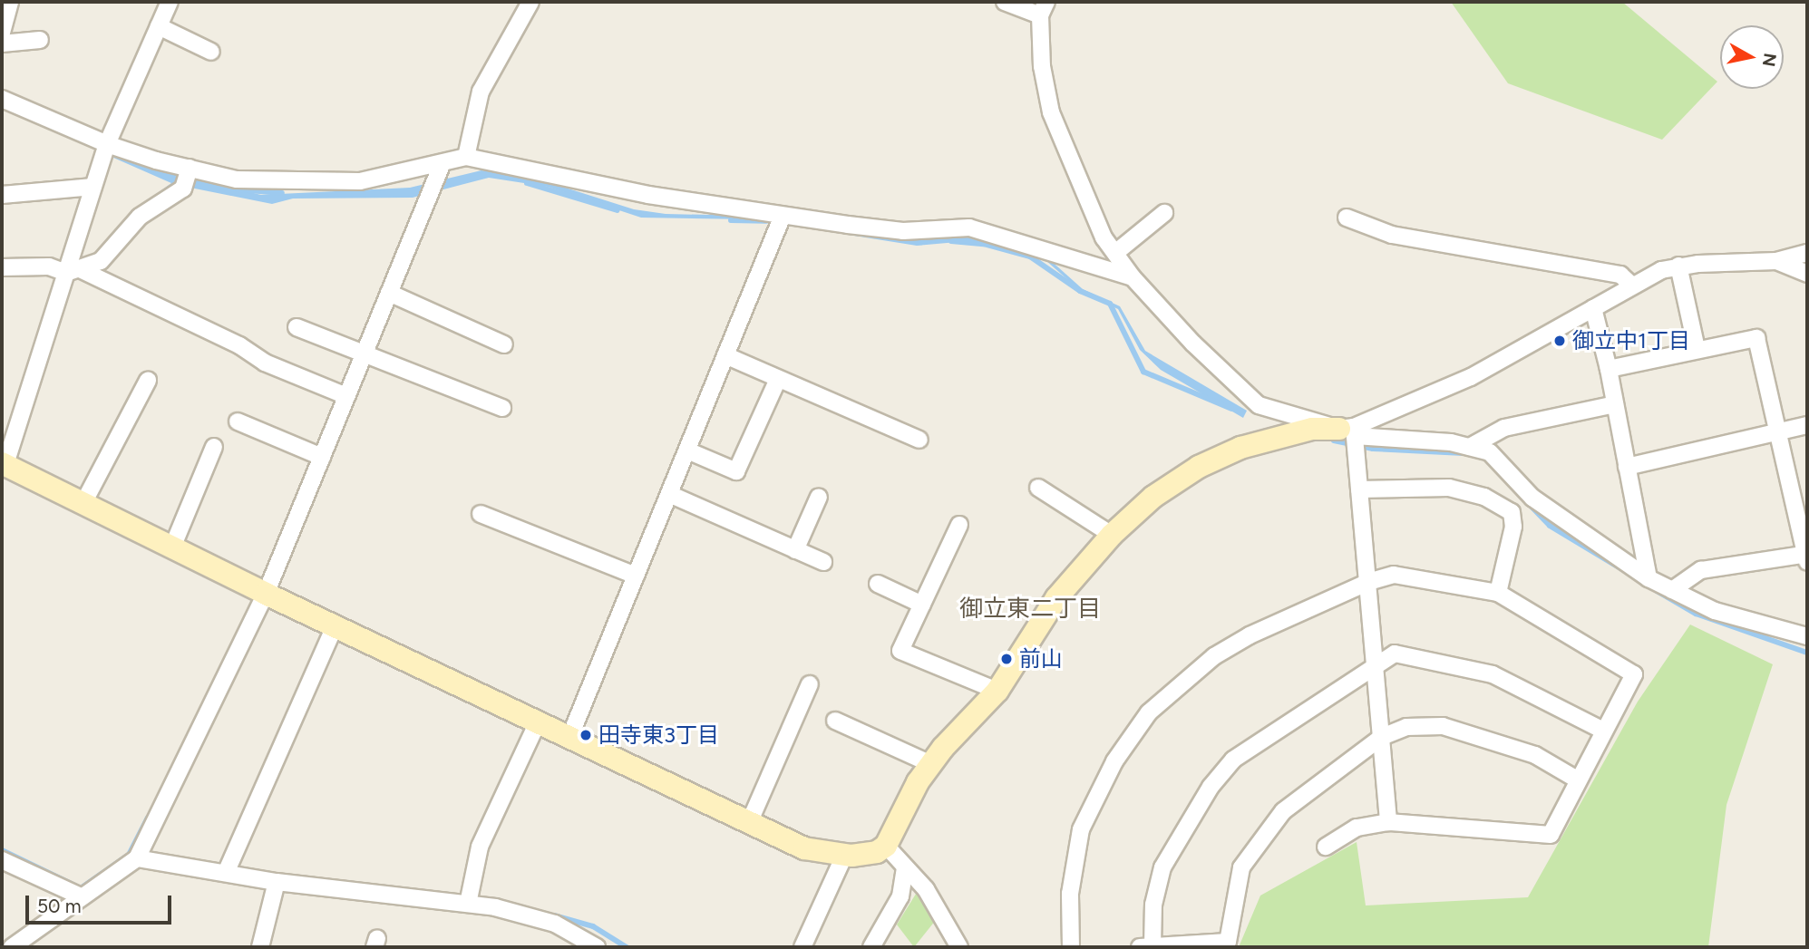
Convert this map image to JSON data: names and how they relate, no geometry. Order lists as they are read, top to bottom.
{
  "districts": ["御立東二丁目"],
  "places": ["御立中1丁目", "前山", "田寺東3丁目"],
  "scale_bar": "50 m",
  "north": "right"
}
